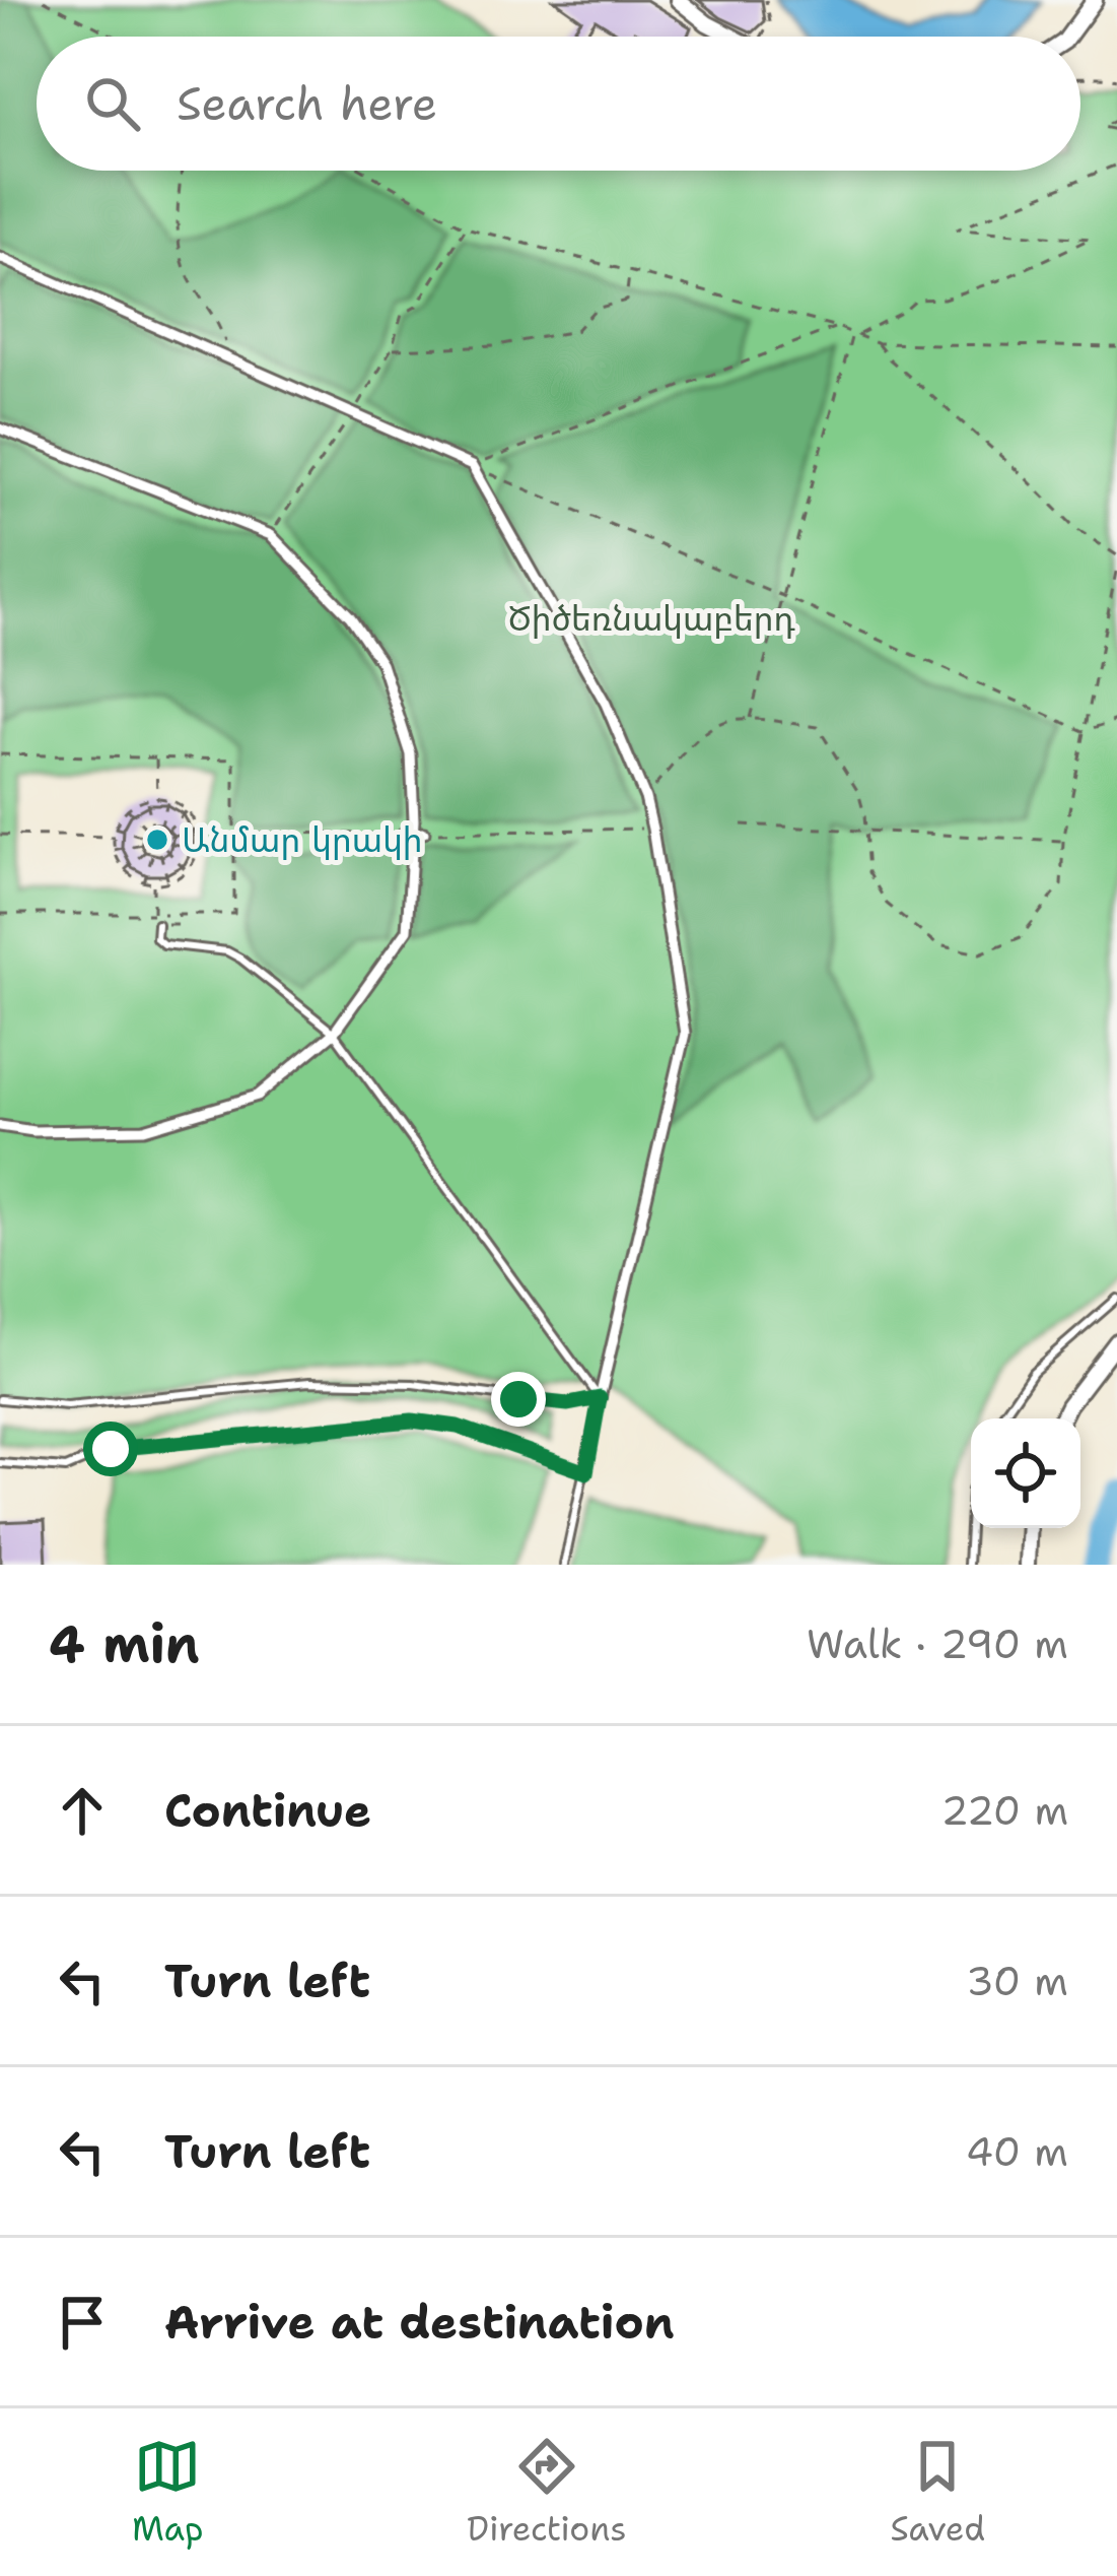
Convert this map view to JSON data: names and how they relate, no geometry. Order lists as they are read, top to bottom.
{
  "parks": ["Ծիծեռնակաբերդ"],
  "places": ["Անմար կրակի"],
  "page": {
    "search": "Search here",
    "heading": ["4 min", "Walk · 290 m"],
    "list": [
      ["Continue", "220 m"],
      ["Turn left", "30 m"],
      ["Turn left", "40 m"],
      "Arrive at destination"
    ],
    "nav": ["Map", "Directions", "Saved"]
  }
}
